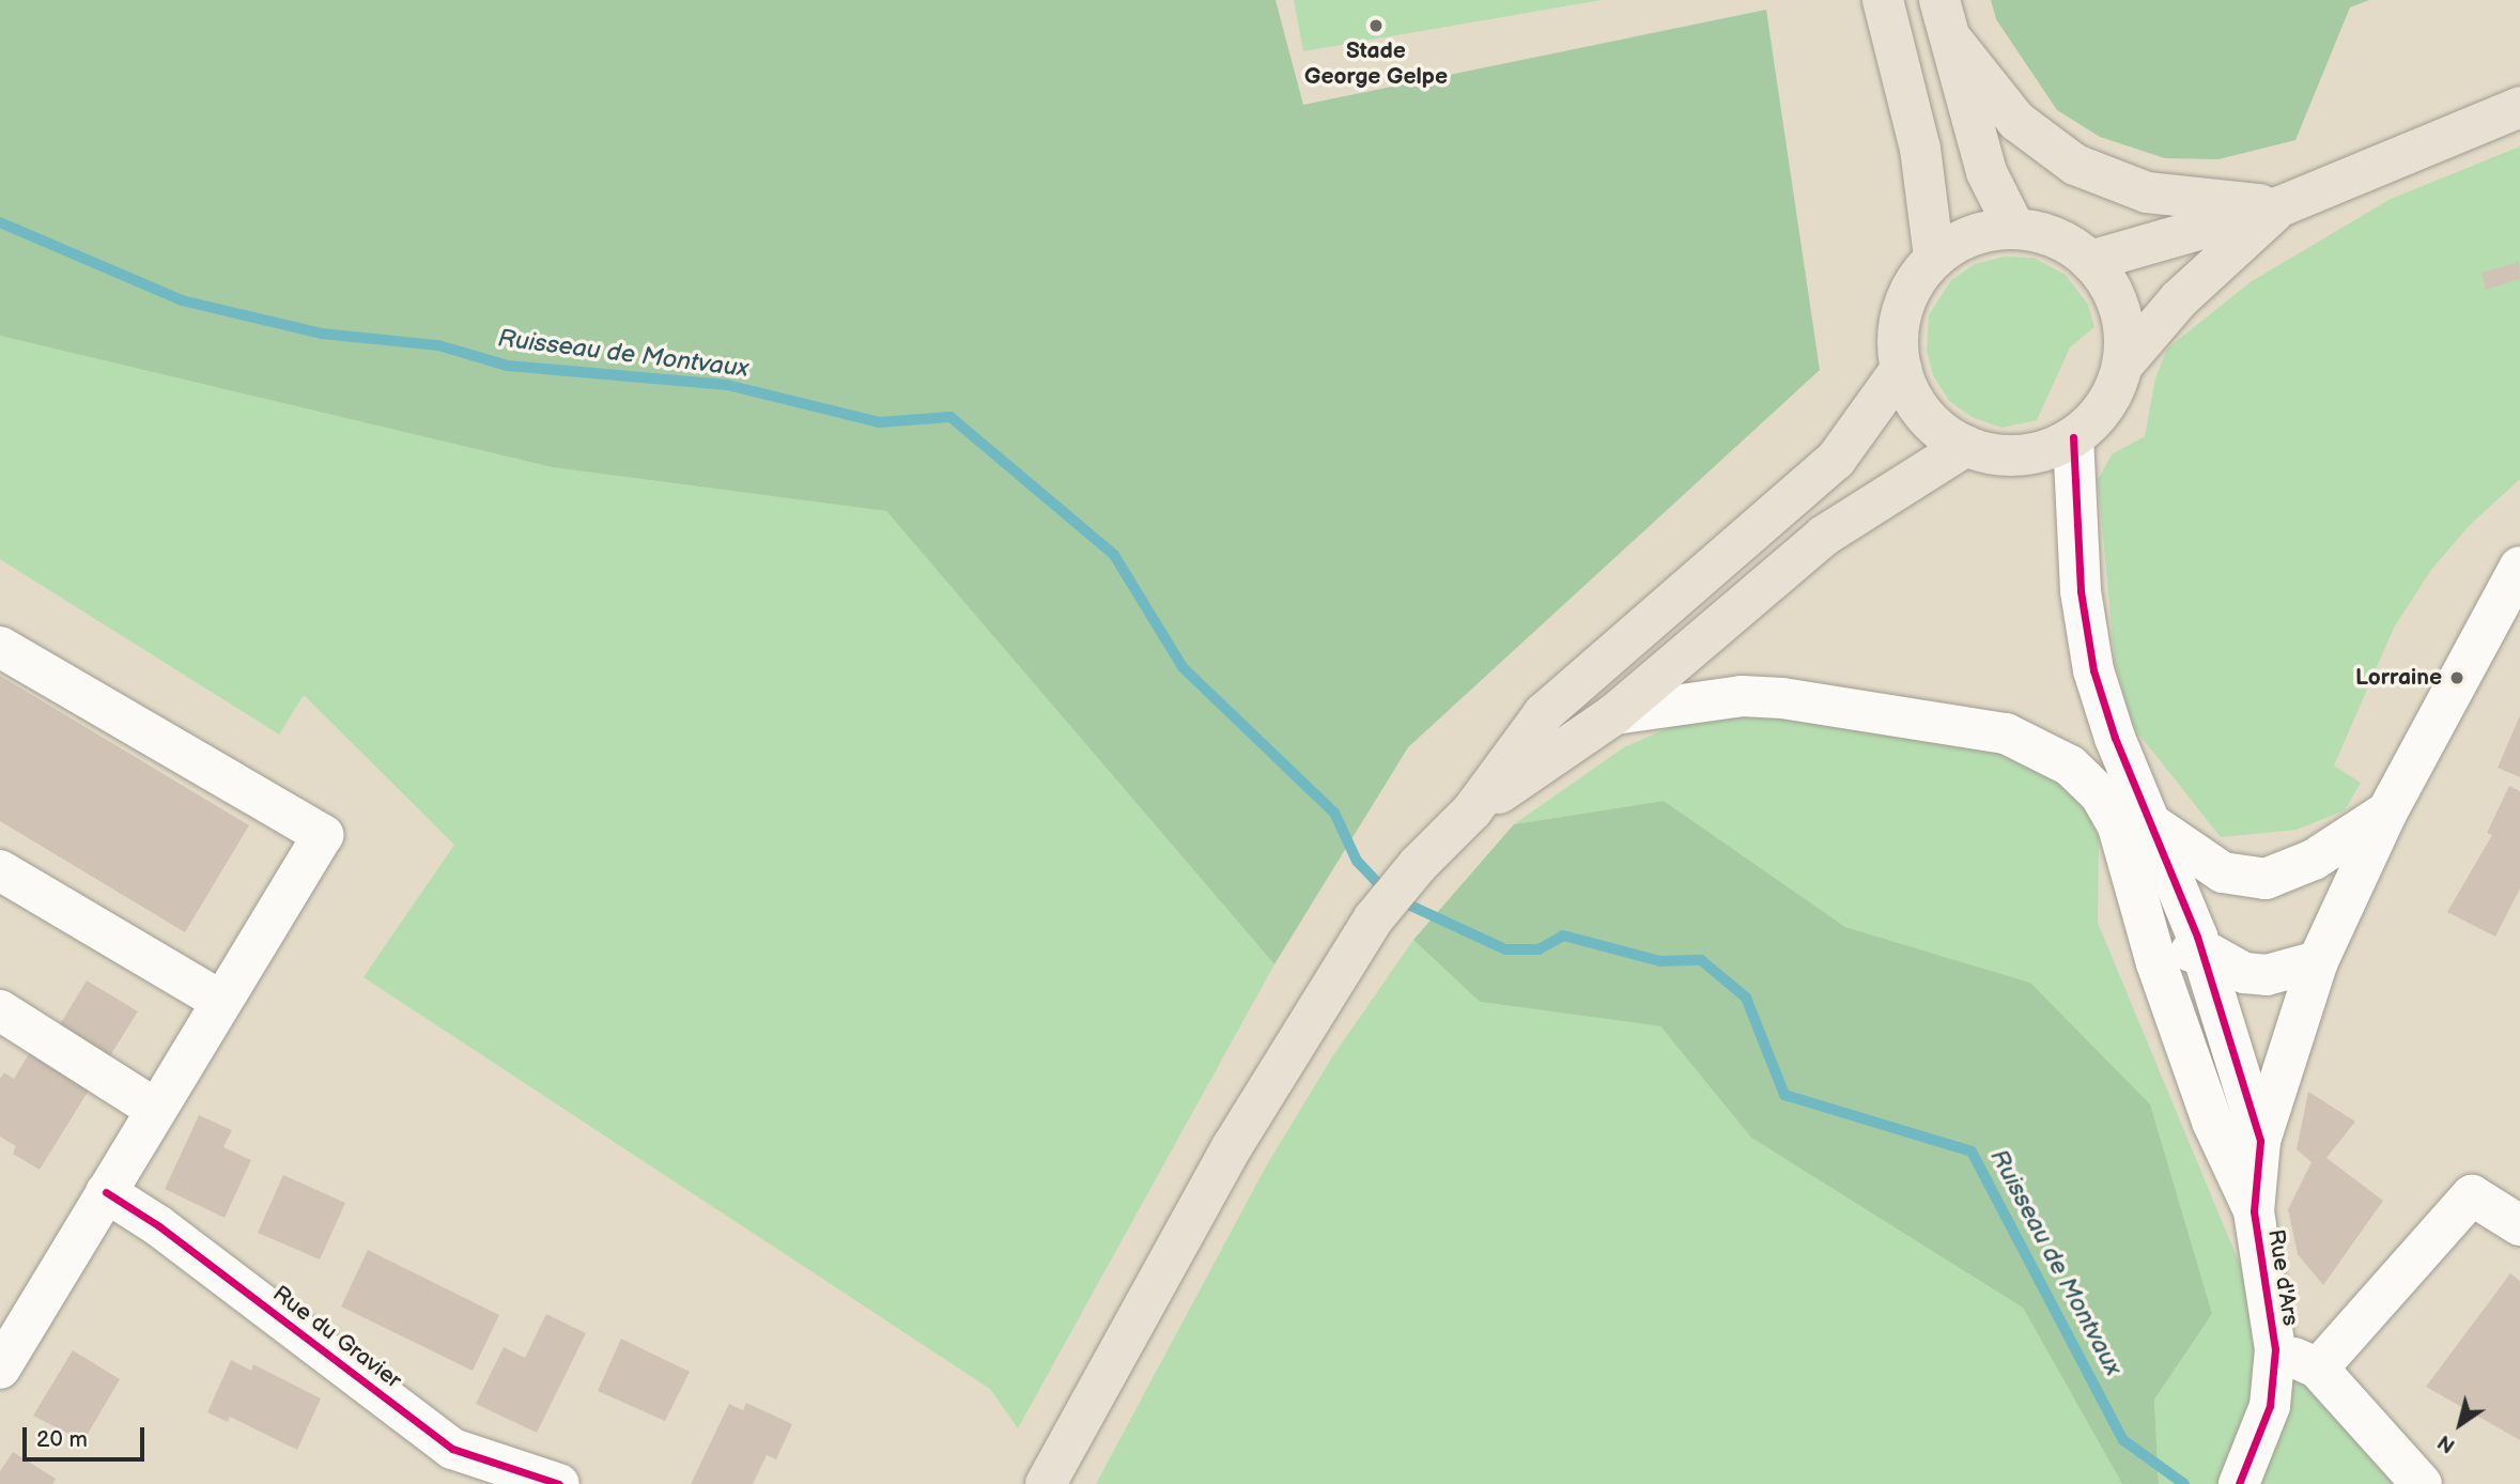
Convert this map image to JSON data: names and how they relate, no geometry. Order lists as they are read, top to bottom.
{
  "streets": {
    "street": ["Rue d'Ars", "Rue du Gravier"]
  },
  "water": ["Ruisseau de Montvaux"],
  "places": ["Stade George Gelpe", "Lorraine"],
  "scale_bar": "20 m",
  "north": "bottom left"
}
